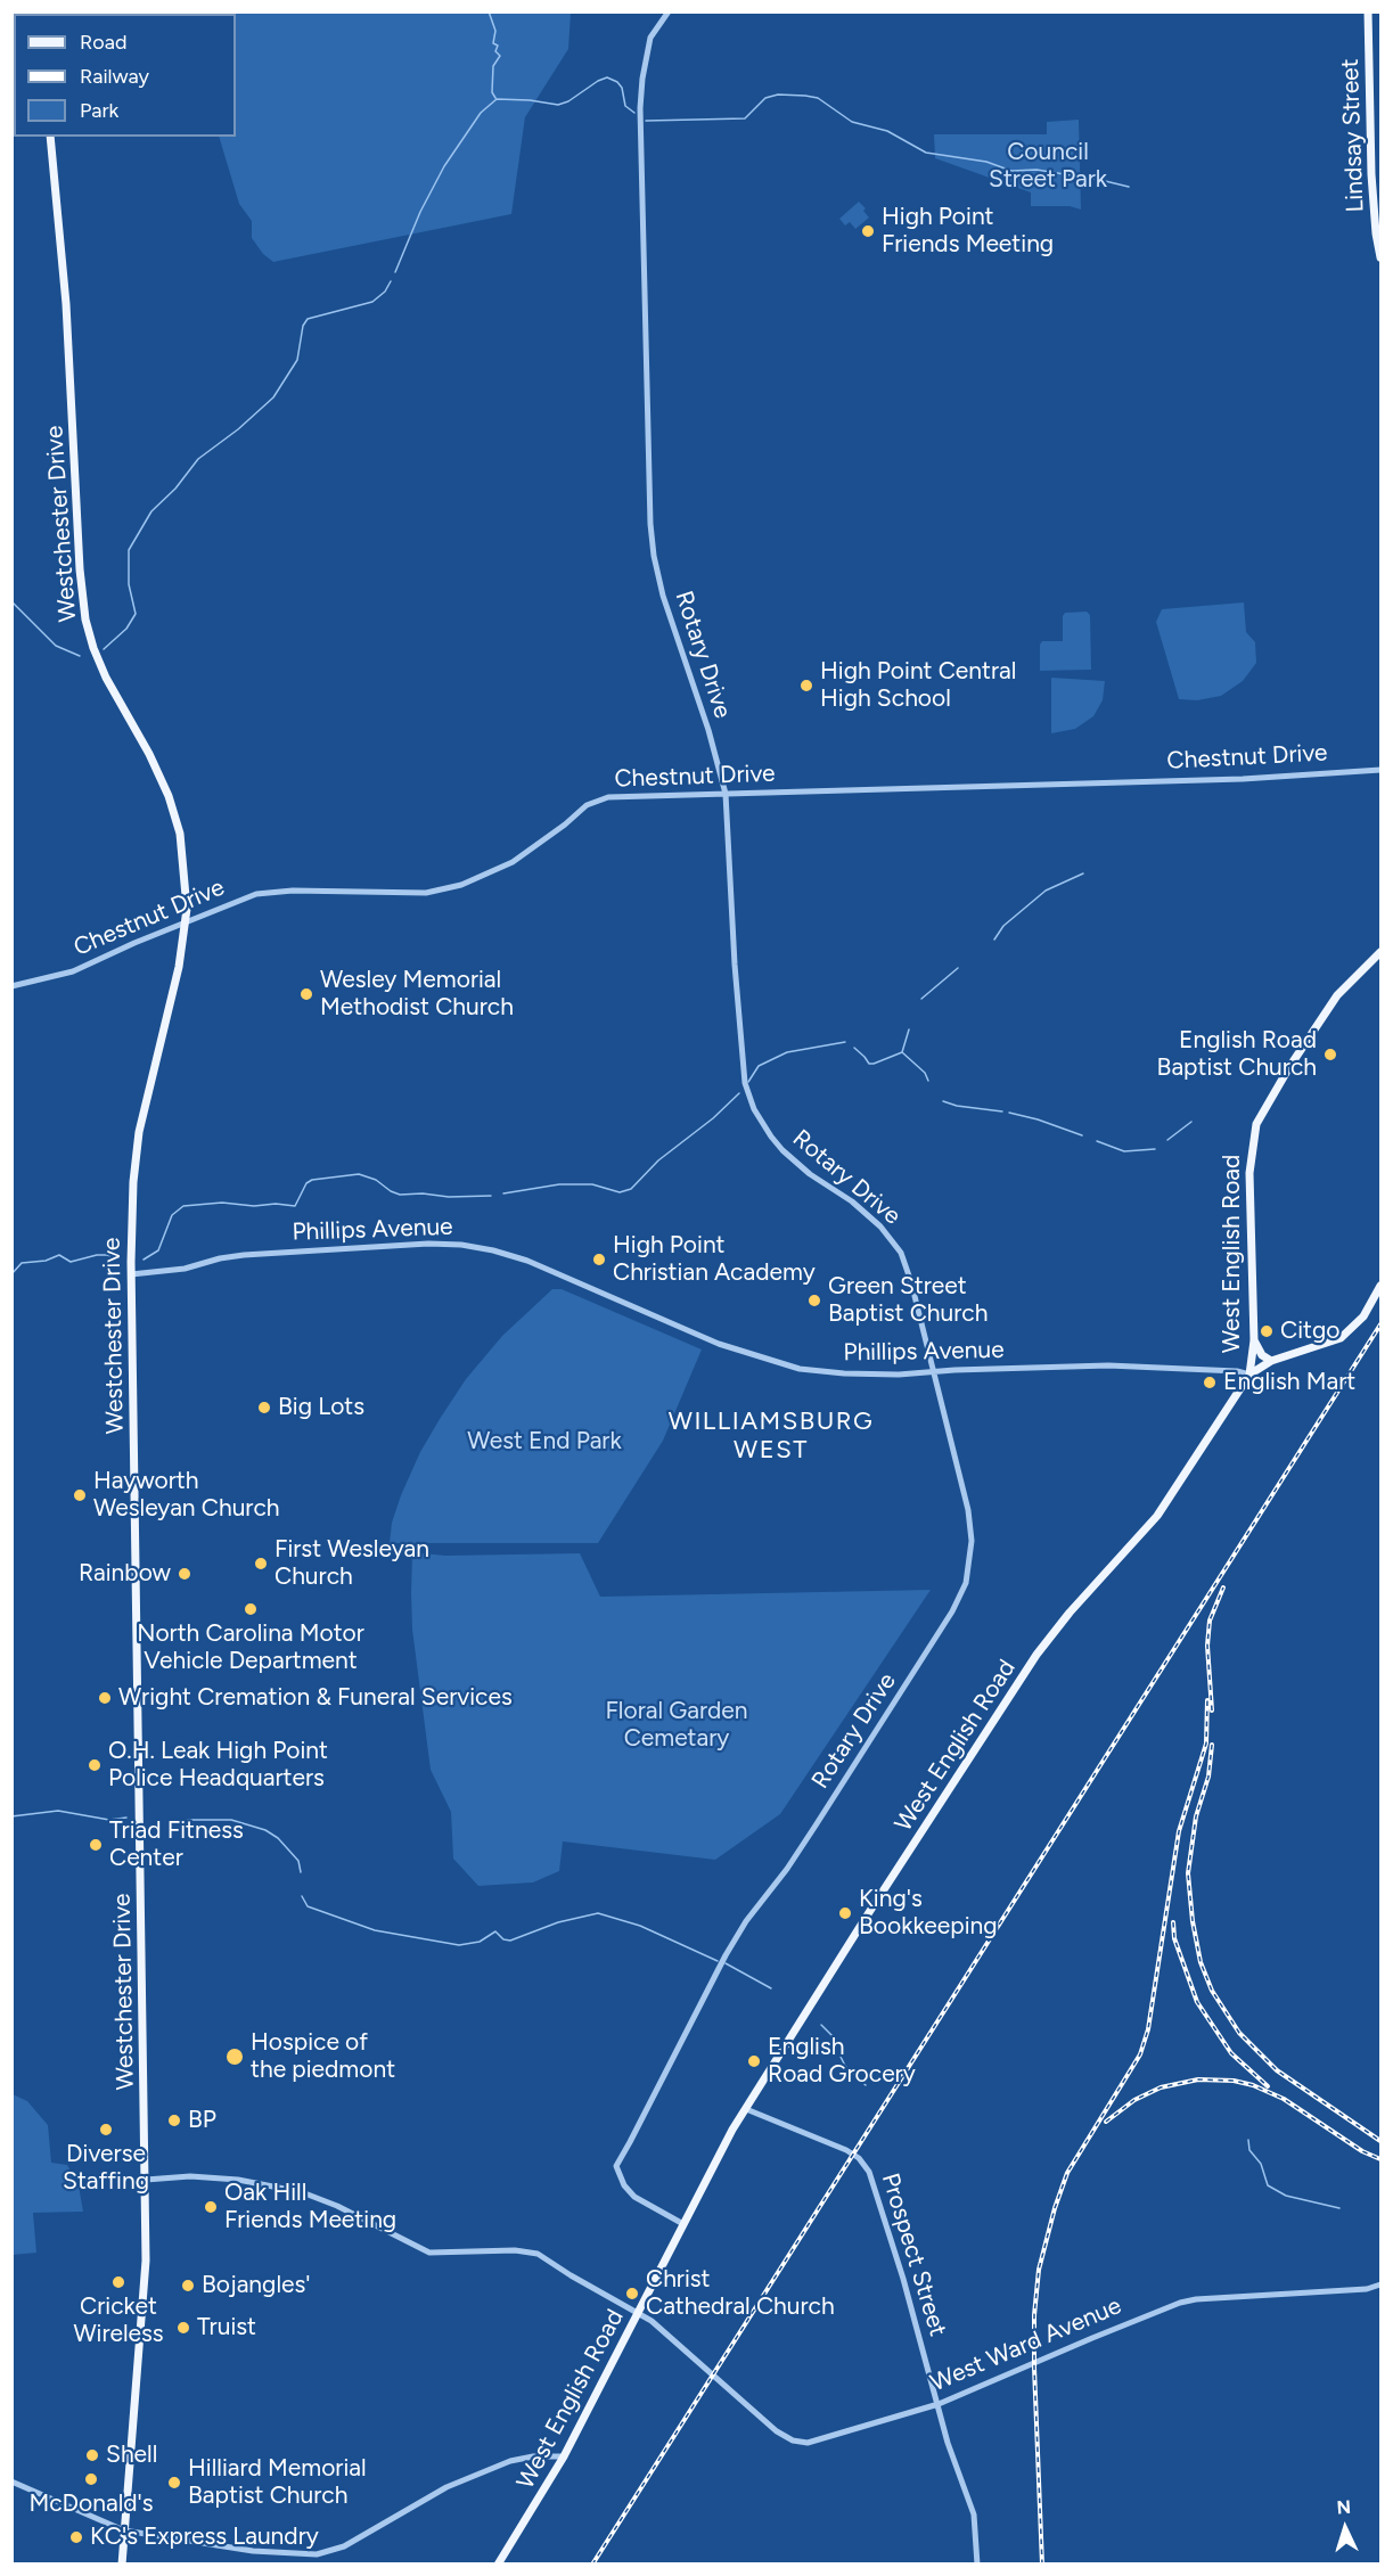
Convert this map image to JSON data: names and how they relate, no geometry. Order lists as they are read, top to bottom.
{
  "streets": {
    "main road": ["Lindsay Street", "Westchester Drive", "West English Road"],
    "street": [
      "Rotary Drive",
      "Chestnut Drive",
      "Phillips Avenue",
      "Prospect Street",
      "West Ward Avenue"
    ]
  },
  "crossings": [
    ["Westchester Drive", "Chestnut Drive"],
    ["Westchester Drive", "Phillips Avenue"],
    ["Westchester Drive", "West Ward Avenue"],
    ["Rotary Drive", "Chestnut Drive"],
    ["Rotary Drive", "Phillips Avenue"],
    ["Rotary Drive", "West English Road"],
    ["Phillips Avenue", "West English Road"],
    ["West English Road", "Prospect Street"],
    ["West English Road", "West Ward Avenue"],
    ["Prospect Street", "West Ward Avenue"]
  ],
  "districts": ["WILLIAMSBURG WEST"],
  "parks": ["Council Street Park", "West End Park", "Floral Garden Cemetary"],
  "places": [
    "High Point Friends Meeting",
    "High Point Central High School",
    "Wesley Memorial Methodist Church",
    "English Road Baptist Church",
    "High Point Christian Academy",
    "Green Street Baptist Church",
    "Citgo",
    "English Mart",
    "Big Lots",
    "Hayworth Wesleyan Church",
    "First Wesleyan Church",
    "Rainbow",
    "North Carolina Motor Vehicle Department",
    "Wright Cremation & Funeral Services",
    "O.H. Leak High Point Police Headquarters",
    "Triad Fitness Center",
    "King's Bookkeeping",
    "Hospice of the piedmont",
    "English Road Grocery",
    "BP",
    "Diverse Staffing",
    "Oak Hill Friends Meeting",
    "Cricket Wireless",
    "Bojangles'",
    "Christ Cathedral Church",
    "Truist",
    "Shell",
    "McDonald's",
    "Hilliard Memorial Baptist Church",
    "KC's Express Laundry"
  ],
  "legend": ["Road", "Railway", "Park"],
  "north": "top"
}
